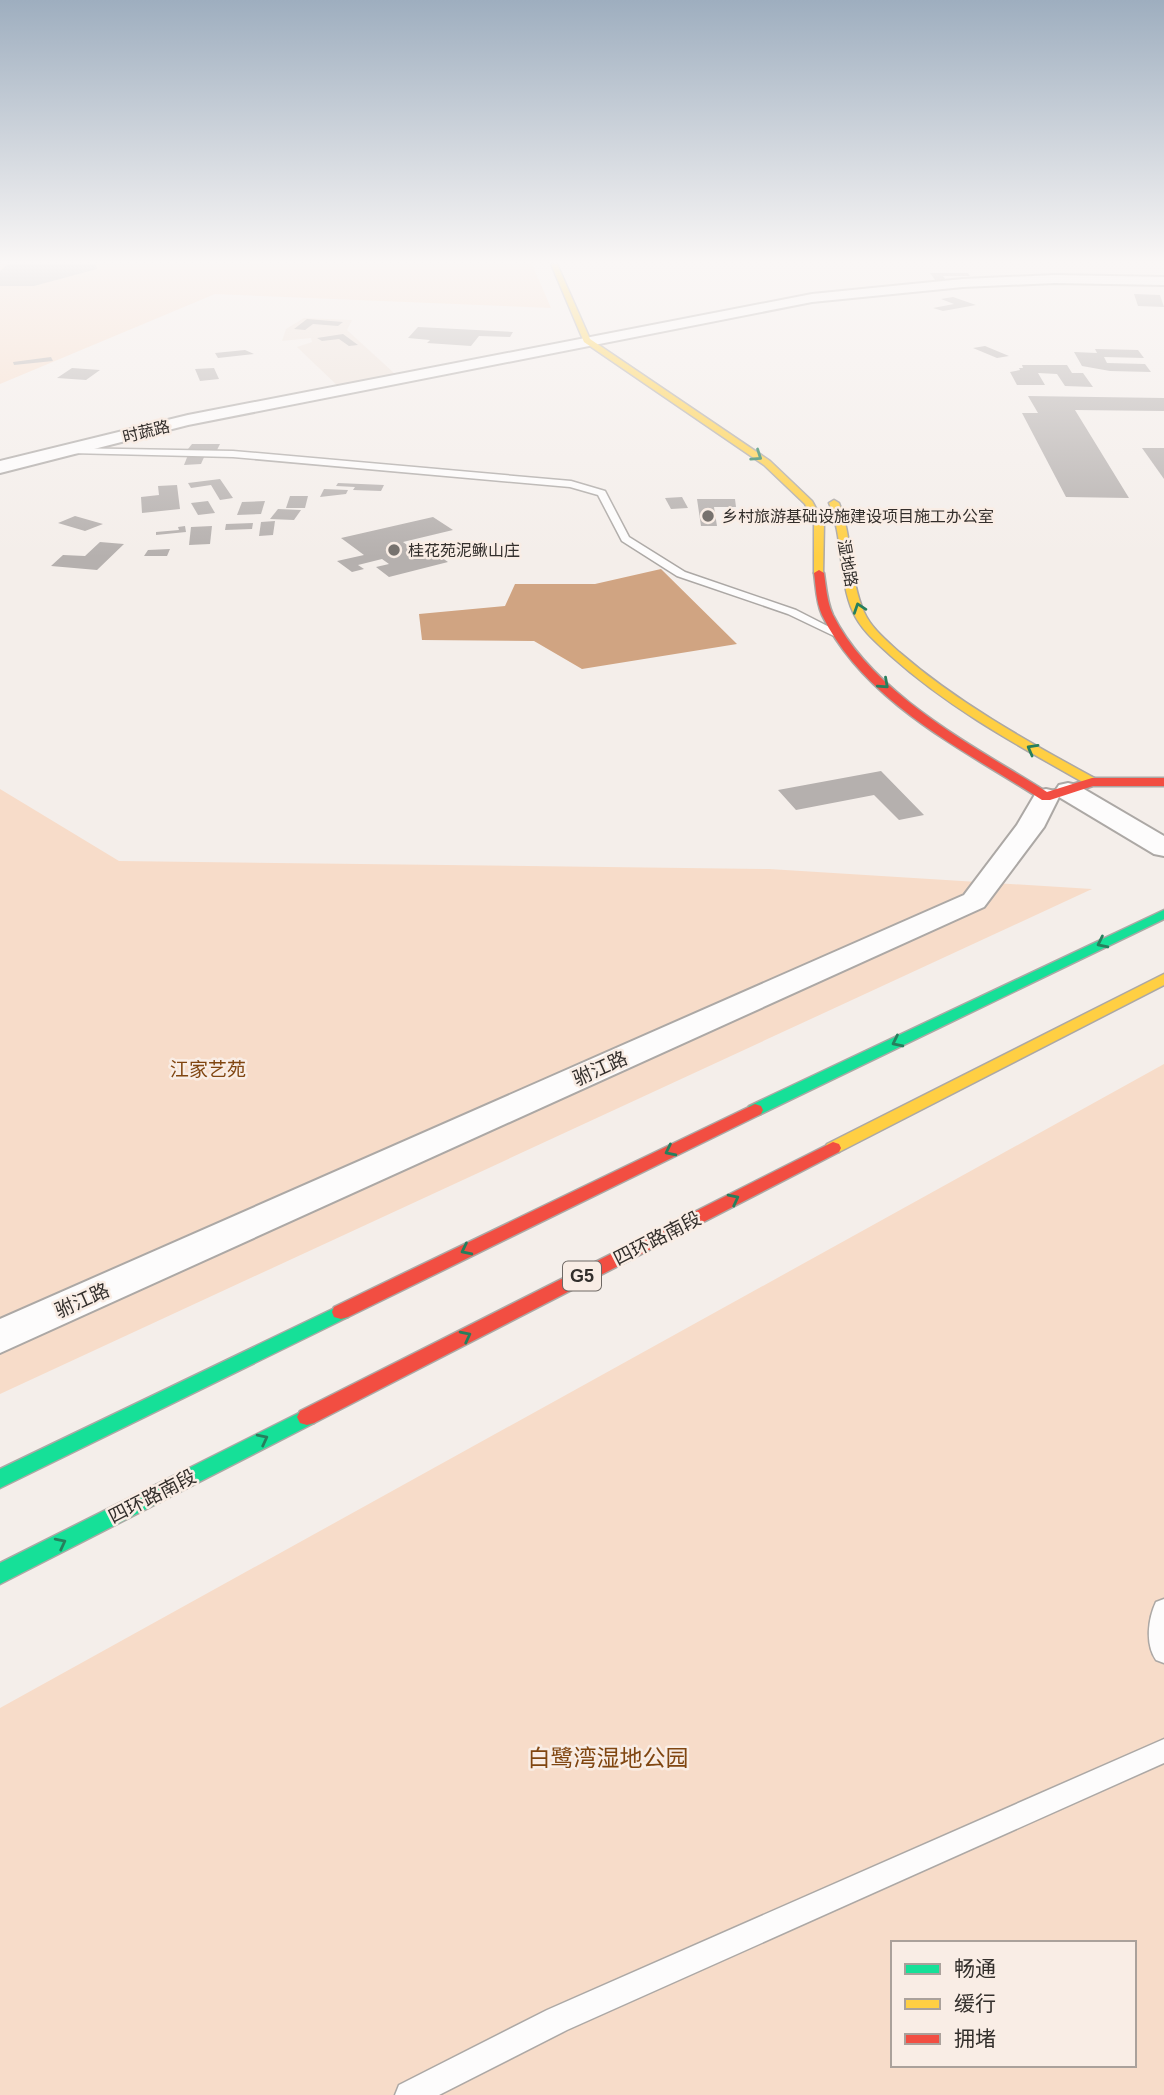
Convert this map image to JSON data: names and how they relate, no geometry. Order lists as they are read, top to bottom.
{
  "streets": {
    "main road": ["湿地路", "四环路南段", "G5"],
    "street": ["时蔬路", "驸江路"]
  },
  "crossings": [
    ["湿地路", "驸江路"]
  ],
  "parks": ["江家艺苑", "白鹭湾湿地公园"],
  "places": ["乡村旅游基础设施建设项目施工办公室", "桂花苑泥鳅山庄"],
  "legend": ["畅通", "缓行", "拥堵"]
}
